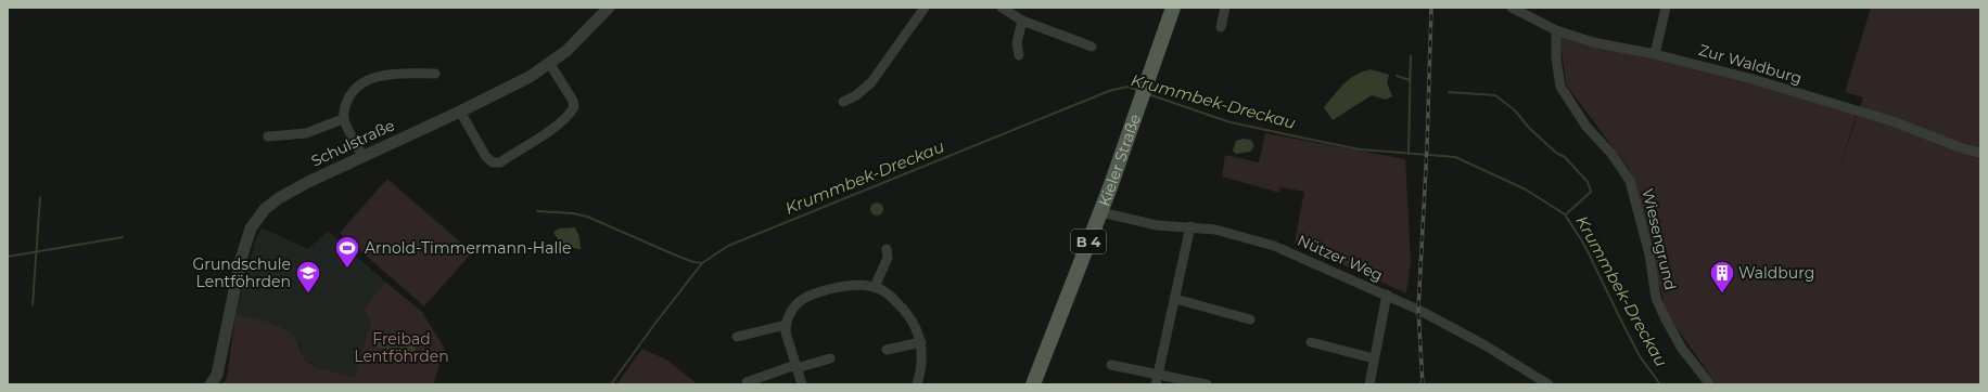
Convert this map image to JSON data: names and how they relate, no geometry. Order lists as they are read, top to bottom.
{
  "streets": {
    "main road": ["Kieler Straße", "B 4"],
    "street": [
      "Zur Waldburg",
      "Schulstraße",
      "Wiesengrund",
      "Nützer Weg"
    ]
  },
  "crossings": [
    ["Zur Waldburg", "Wiesengrund"],
    ["Kieler Straße", "Nützer Weg"]
  ],
  "water": ["Krummbek-Dreckau"],
  "parks": ["Freibad Lentföhrden"],
  "places": {
    "sports": ["Arnold-Timmermann-Halle"],
    "school or university": ["Grundschule Lentföhrden"],
    "building": ["Waldburg"]
  }
}
